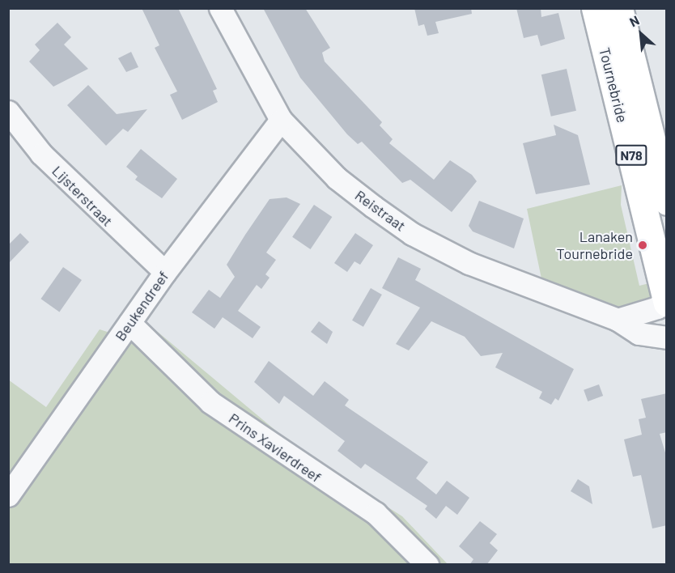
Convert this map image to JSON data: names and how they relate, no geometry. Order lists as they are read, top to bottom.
{
  "streets": {
    "main road": ["Tournebride", "N78"],
    "street": [
      "Lijsterstraat",
      "Reistraat",
      "Beukendreef",
      "Prins Xavierdreef"
    ]
  },
  "crossings": [
    ["Lijsterstraat", "Beukendreef"],
    ["Reistraat", "Beukendreef"],
    ["Beukendreef", "Prins Xavierdreef"]
  ],
  "places": ["Lanaken Tournebride"],
  "north": "top left"
}
